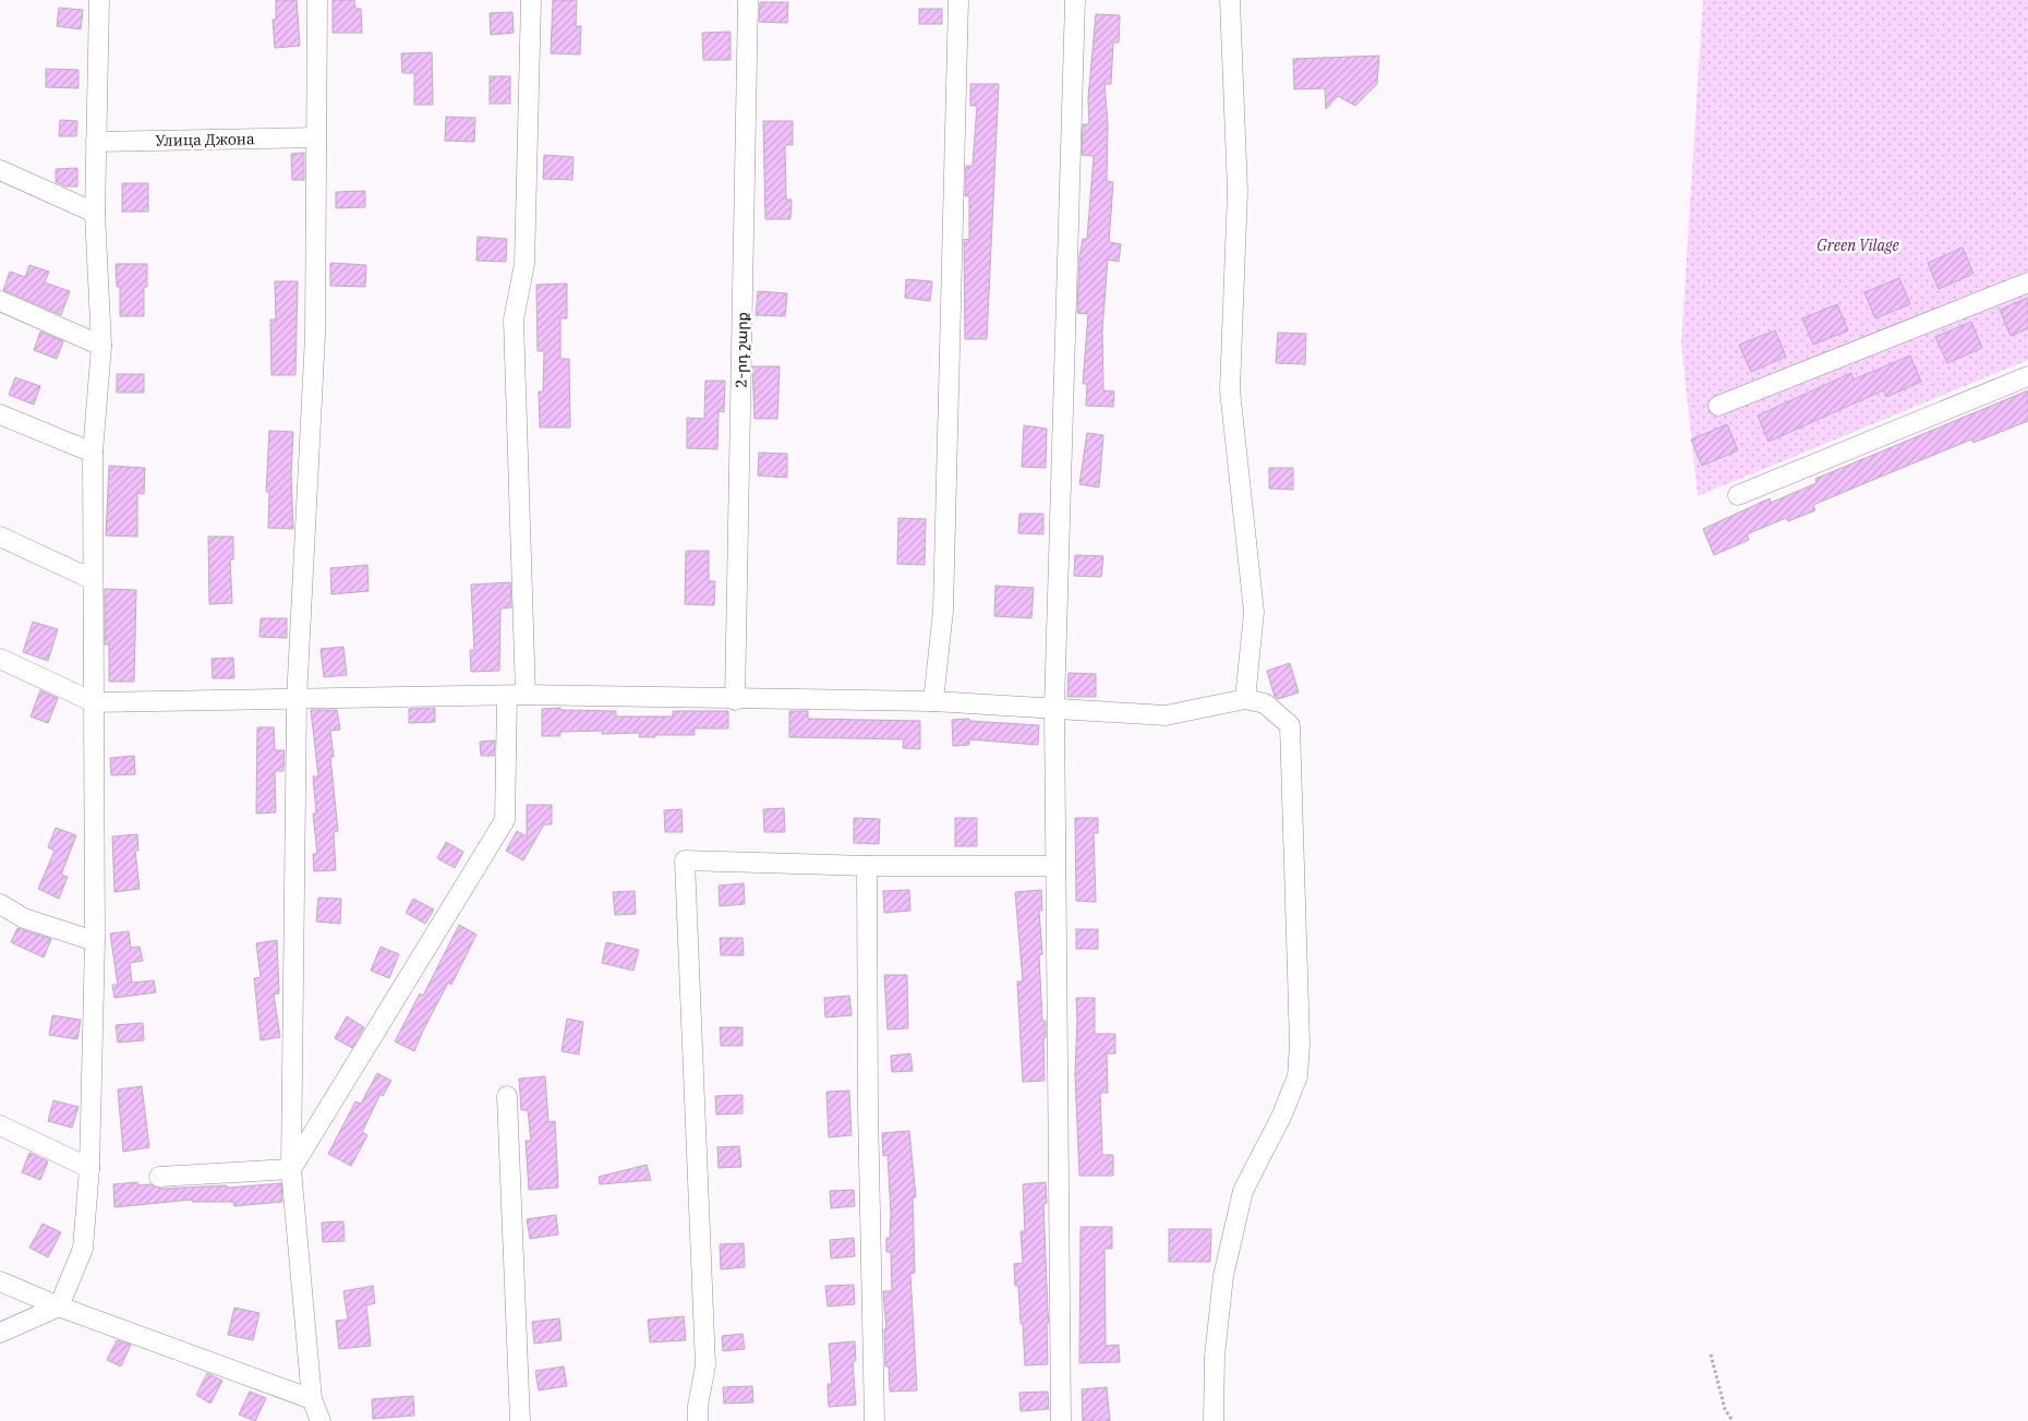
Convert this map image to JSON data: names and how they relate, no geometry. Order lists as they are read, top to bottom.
{
  "streets": {
    "street": ["Улица Джона", "2-րդ շարք"]
  },
  "parks": ["Green Vilage"]
}
